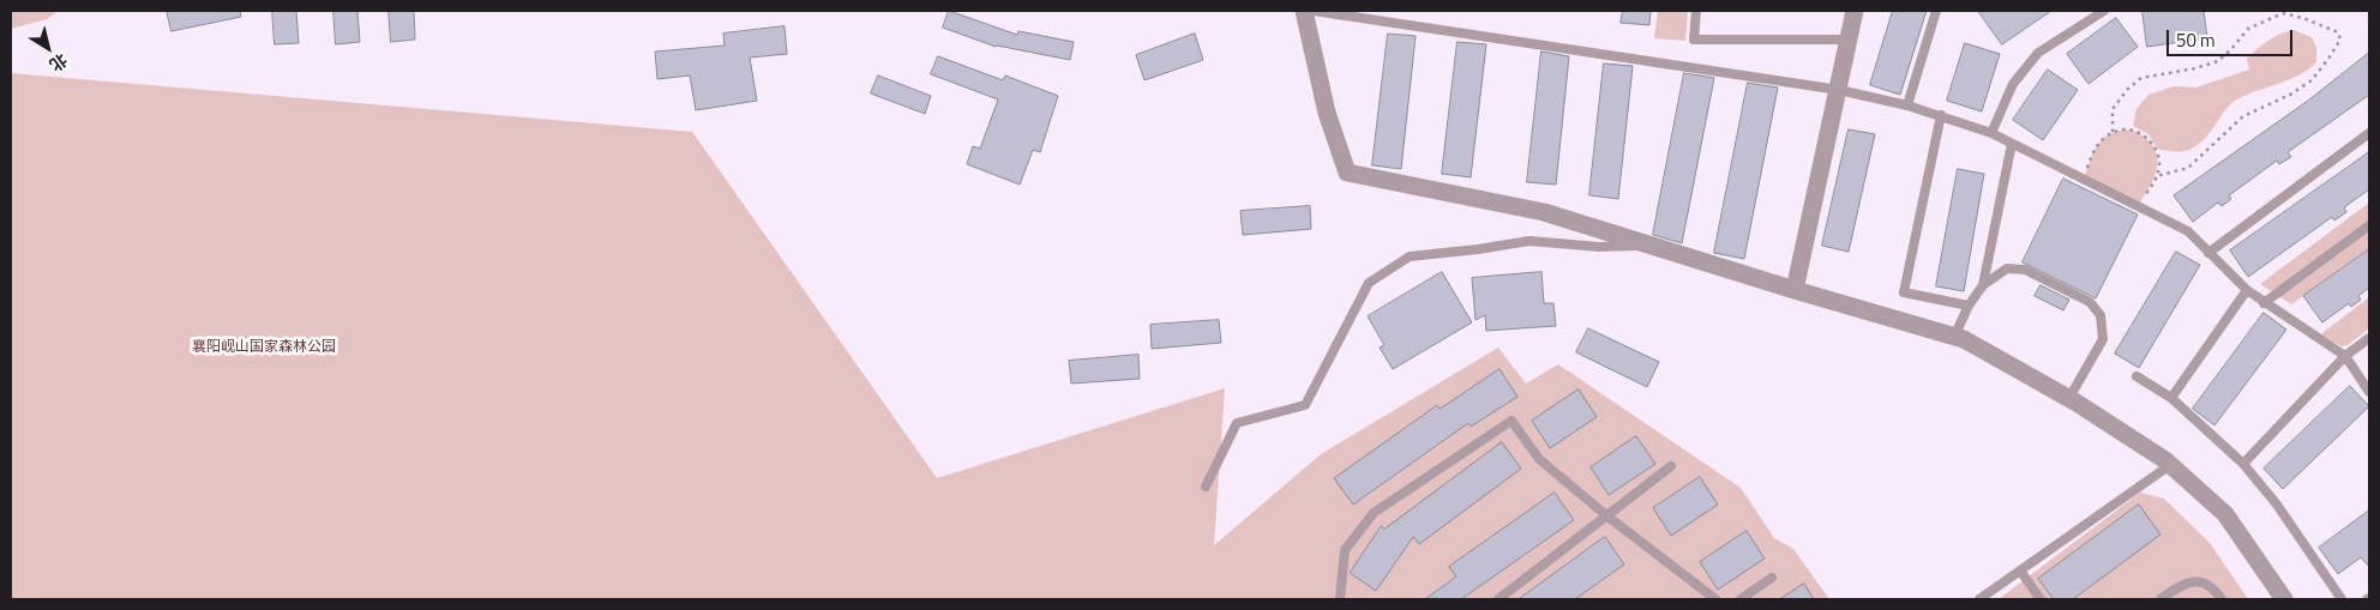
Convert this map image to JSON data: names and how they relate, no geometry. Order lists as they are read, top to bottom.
{
  "parks": ["襄阳岘山国家森林公园"],
  "scale_bar": "50 m",
  "north": "bottom right"
}
